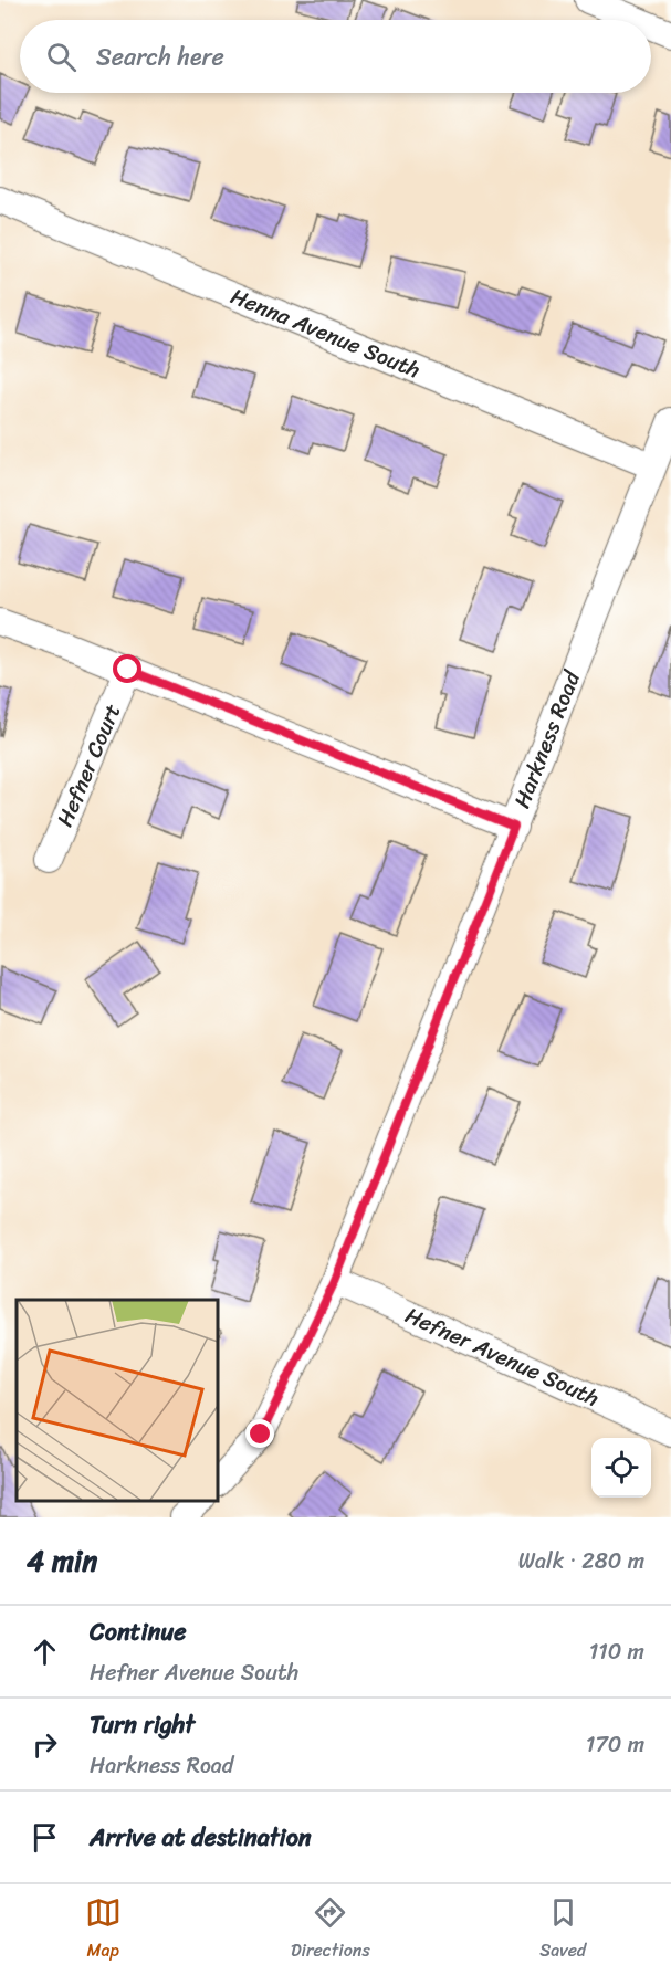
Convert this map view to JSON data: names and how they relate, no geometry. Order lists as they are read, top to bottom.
{
  "streets": {
    "street": [
      "Henna Avenue South",
      "Harkness Road",
      "Hefner Court",
      "Hefner Avenue South"
    ]
  },
  "crossings": [
    ["Henna Avenue South", "Harkness Road"],
    ["Harkness Road", "Hefner Avenue South"]
  ],
  "page": {
    "search": "Search here",
    "heading": ["4 min", "Walk · 280 m"],
    "list": [
      ["Continue", "Hefner Avenue South", "110 m"],
      ["Turn right", "Harkness Road", "170 m"],
      "Arrive at destination"
    ],
    "nav": ["Map", "Directions", "Saved"]
  }
}
